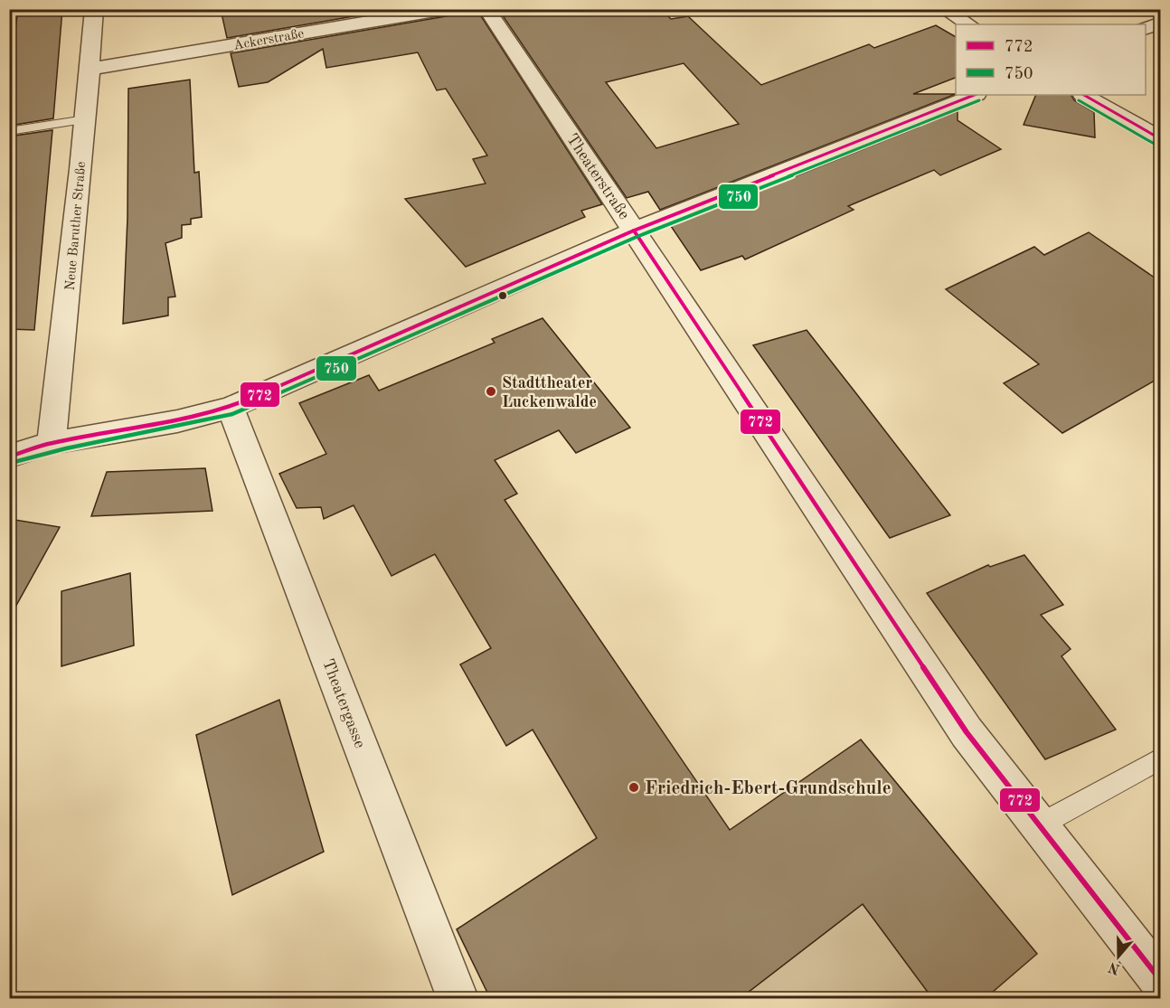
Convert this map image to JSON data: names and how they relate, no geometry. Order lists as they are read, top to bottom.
{
  "streets": {
    "street": [
      "Ackerstraße",
      "Theaterstraße",
      "Neue Baruther Straße",
      "Theatergasse"
    ]
  },
  "crossings": [
    ["Ackerstraße", "Neue Baruther Straße"]
  ],
  "places": ["Stadttheater Luckenwalde", "Friedrich-Ebert-Grundschule"],
  "lines": ["transit line 772", "transit line 750"],
  "legend": ["772", "750"],
  "north": "bottom"
}
